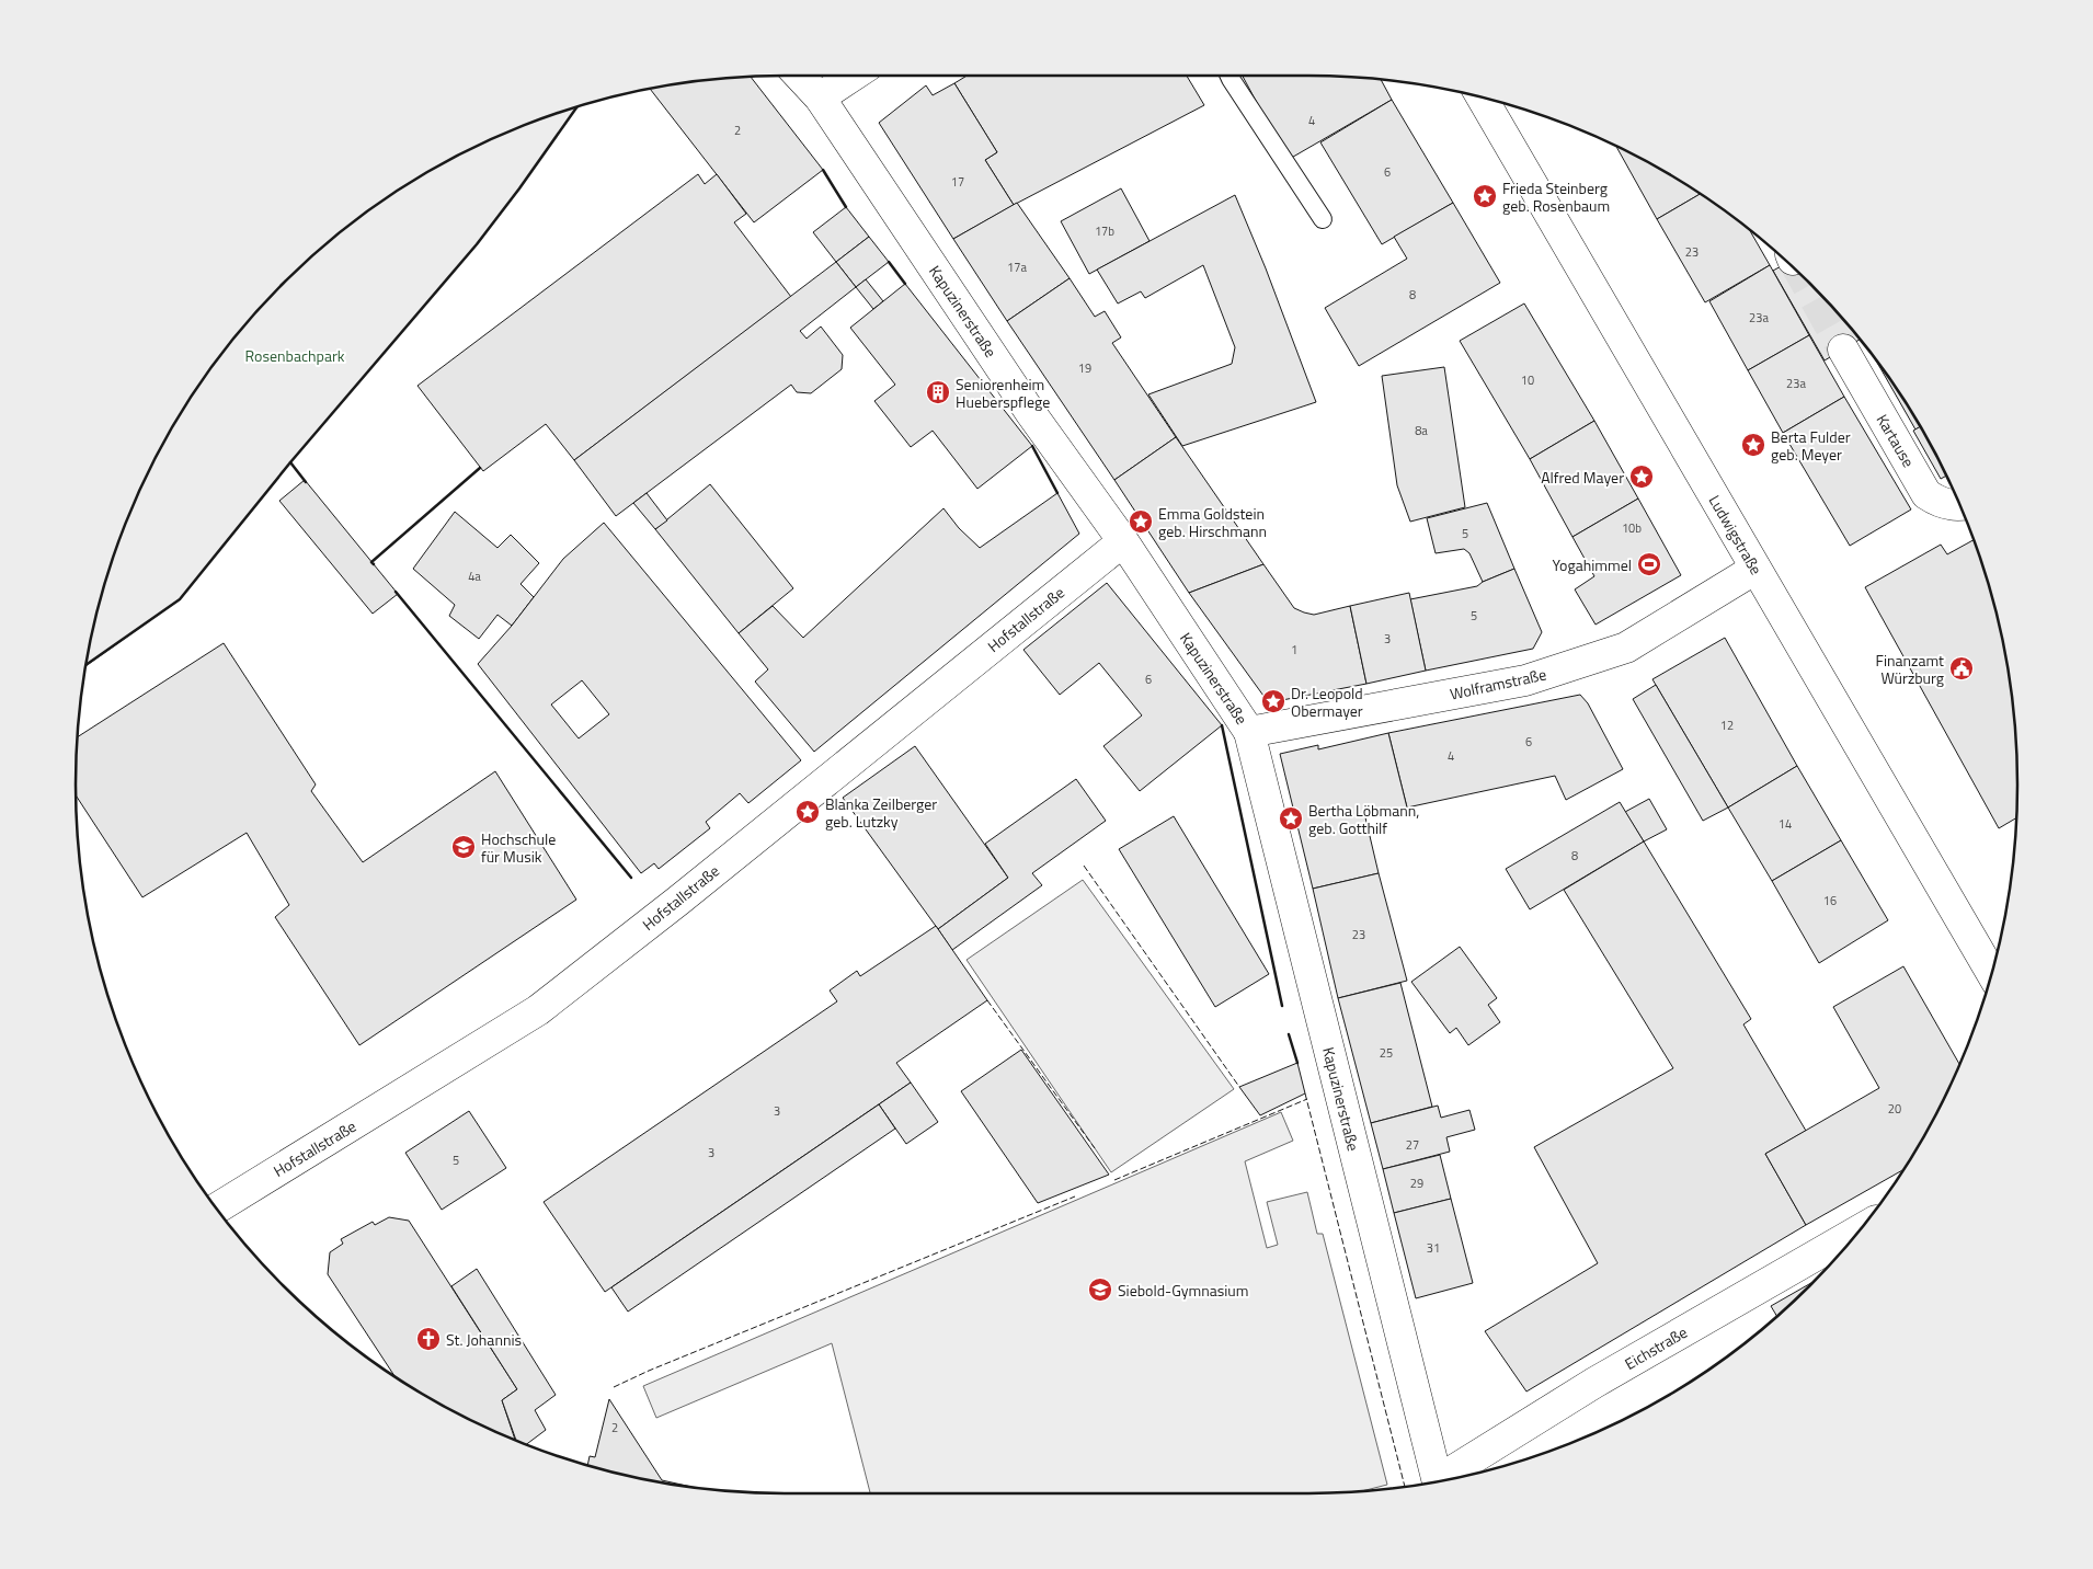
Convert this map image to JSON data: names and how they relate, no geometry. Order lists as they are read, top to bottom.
{
  "streets": {
    "street": [
      "Kapuzinerstraße",
      "Kartause",
      "Ludwigstraße",
      "Hofstallstraße",
      "Wolframstraße",
      "Eichstraße"
    ]
  },
  "crossings": [
    ["Kapuzinerstraße", "Hofstallstraße"],
    ["Kapuzinerstraße", "Wolframstraße"],
    ["Ludwigstraße", "Wolframstraße"]
  ],
  "parks": ["Rosenbachpark"],
  "places": {
    "place": [
      "Frieda Steinberg geb. Rosenbaum",
      "Berta Fulder geb. Meyer",
      "Alfred Mayer",
      "Emma Goldstein geb. Hirschmann",
      "Dr. Leopold Obermayer",
      "Blanka Zeilberger geb. Lutzky",
      "Bertha Löbmann, geb. Gotthilf"
    ],
    "building": ["Seniorenheim Hueberspflege"],
    "sports": ["Yogahimmel"],
    "public building": ["Finanzamt Würzburg"],
    "school or university": ["Hochschule für Musik", "Siebold-Gymnasium"],
    "church": ["St. Johannis"]
  },
  "house_numbers": [
    "4",
    "2",
    "6",
    "17",
    "17b",
    "23",
    "17a",
    "8",
    "23a",
    "19",
    "10",
    "23a",
    "8a",
    "10b",
    "5",
    "4a",
    "5",
    "3",
    "1",
    "6",
    "12",
    "6",
    "4",
    "14",
    "8",
    "16",
    "23",
    "25",
    "20",
    "3",
    "27",
    "3",
    "5",
    "29",
    "31",
    "2"
  ]
}
